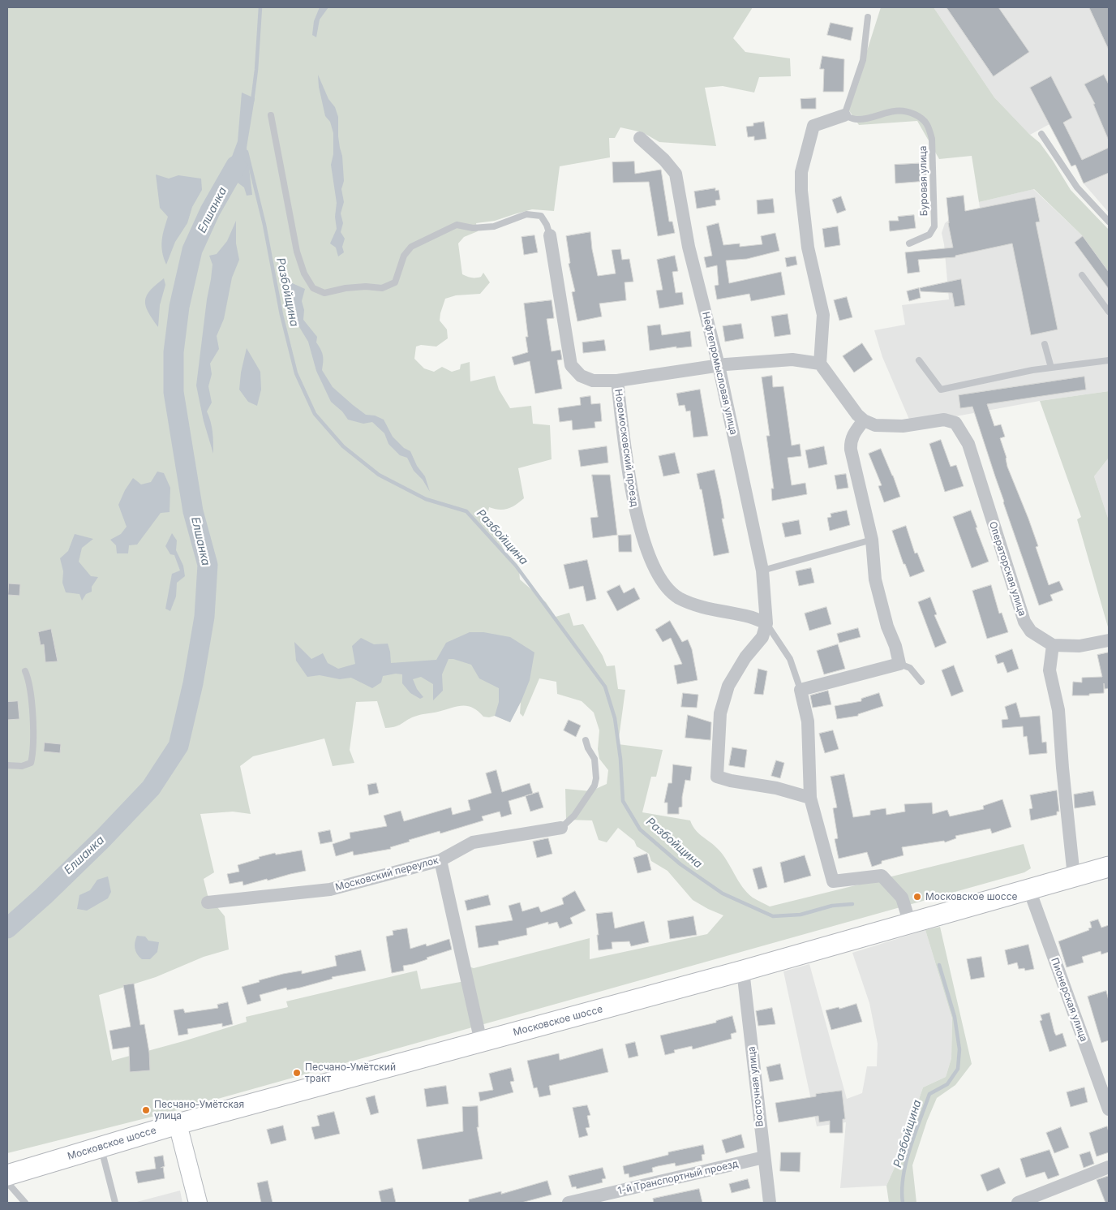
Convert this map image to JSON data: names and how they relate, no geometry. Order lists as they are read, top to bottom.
{
  "streets": {
    "main road": ["Московское шоссе"],
    "street": [
      "Нефтепромысловая улица",
      "Новомосковский проезд",
      "Операторская улица",
      "Московский переулок",
      "Пионерская улица",
      "Восточная улица",
      "1-й Транспортный проезд"
    ],
    "lane": ["Буровая улица"]
  },
  "crossings": [
    ["Нефтепромысловая улица", "Новомосковский проезд"],
    ["Пионерская улица", "Московское шоссе"],
    ["Московское шоссе", "Восточная улица"],
    ["Восточная улица", "1-й Транспортный проезд"]
  ],
  "water": ["Елшанка", "Разбойщина"],
  "places": ["Московское шоссе", "Песчано-Умётский тракт", "Песчано-Умётская улица"]
}
